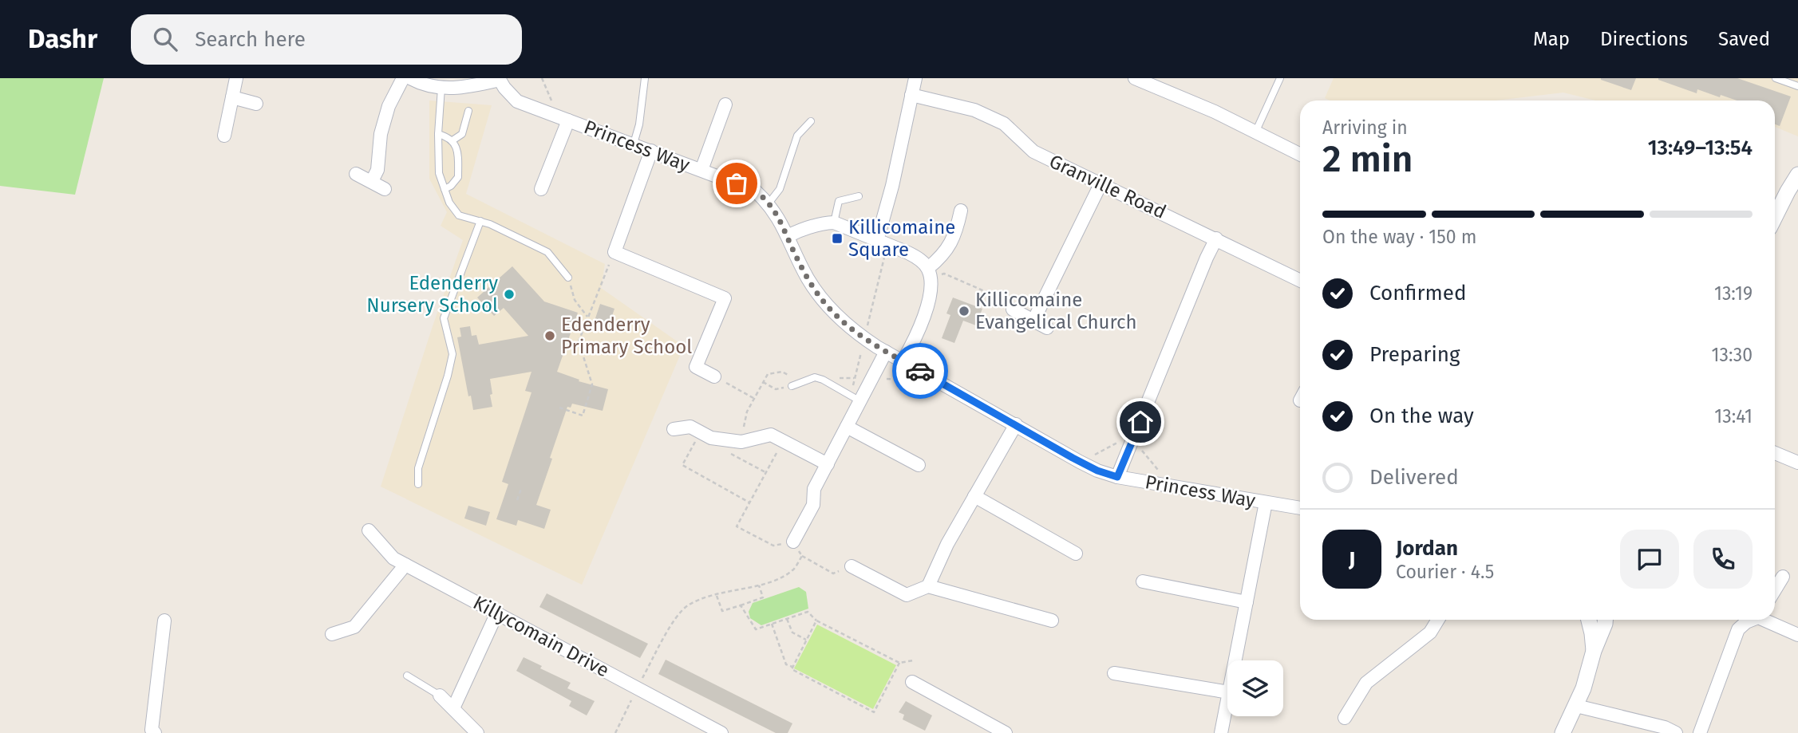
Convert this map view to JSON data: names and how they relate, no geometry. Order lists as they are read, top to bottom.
{
  "streets": {
    "street": ["Princess Way", "Granville Road", "Killycomain Drive"]
  },
  "places": {
    "transit": ["Killicomaine Square"],
    "other": ["Edenderry Nursery School", "Killicomaine Evangelical Church", "Edenderry Primary School"]
  },
  "page": {
    "header": "Dashr",
    "search": "Search here",
    "nav": ["Map", "Directions", "Saved"],
    "heading": ["2 min", "Arriving in", "13:49–13:54"],
    "panel": ["Jordan", "Courier · 4.5"],
    "bar": "On the way · 150 m",
    "list": [
      ["Confirmed", "13:19"],
      ["Preparing", "13:30"],
      ["On the way", "13:41"],
      "Delivered"
    ],
    "round": "J"
  }
}
